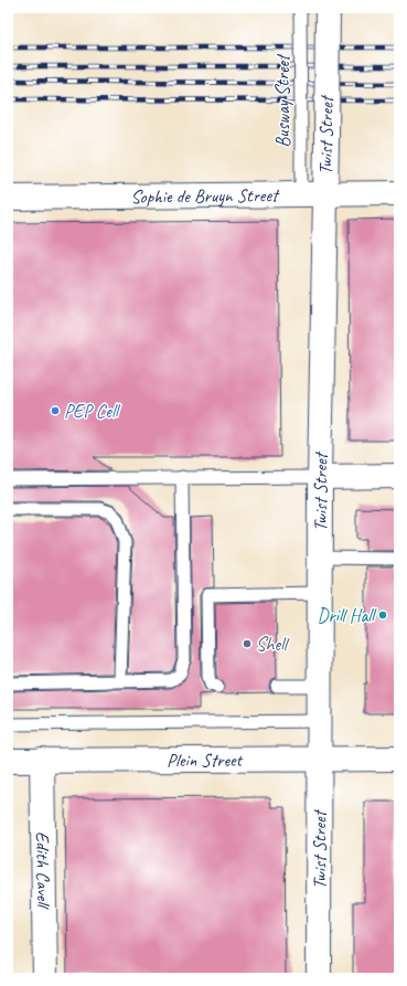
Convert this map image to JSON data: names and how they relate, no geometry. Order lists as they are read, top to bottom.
{
  "streets": {
    "street": [
      "Twist Street",
      "Sophie de Bruyn Street",
      "Plein Street",
      "Edith Cavell"
    ],
    "lane": ["Busway Street"]
  },
  "crossings": [
    ["Busway Street", "Twist Street"],
    ["Busway Street", "Sophie de Bruyn Street"],
    ["Twist Street", "Sophie de Bruyn Street"],
    ["Twist Street", "Plein Street"],
    ["Plein Street", "Edith Cavell"]
  ],
  "places": ["PEP Cell", "Drill Hall", "Shell"]
}
